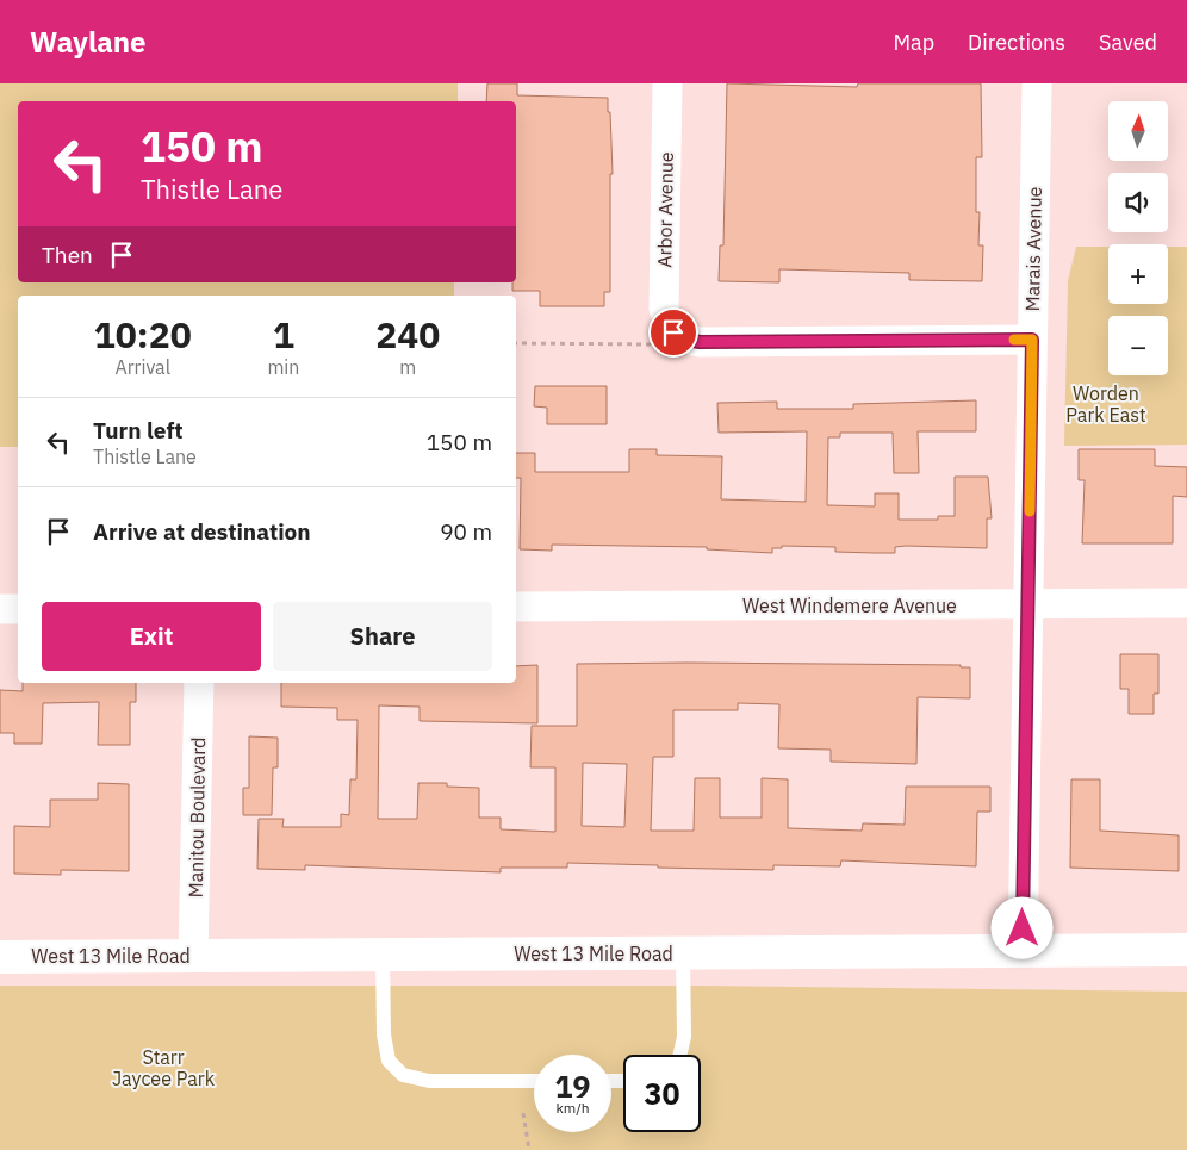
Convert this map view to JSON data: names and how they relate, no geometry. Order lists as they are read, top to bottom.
{
  "streets": {
    "main road": ["West 13 Mile Road"],
    "street": [
      "Arbor Avenue",
      "Marais Avenue",
      "West Windemere Avenue",
      "Manitou Boulevard"
    ]
  },
  "crossings": [
    ["Marais Avenue", "West Windemere Avenue"],
    ["Marais Avenue", "West 13 Mile Road"],
    ["Manitou Boulevard", "West 13 Mile Road"]
  ],
  "parks": ["Worden Park East", "Starr Jaycee Park"],
  "north": "top",
  "page": {
    "header": "Waylane",
    "nav": ["Map", "Directions", "Saved"],
    "map_buttons": ["+", "−"],
    "turn": ["150 m", "Thistle Lane"],
    "then": "Then",
    "eta": [
      "10:20",
      "Arrival",
      "1",
      "min",
      "240",
      "m"
    ],
    "list": [
      {
        "name": "Turn left",
        "note": "Thistle Lane",
        "value": "150 m"
      },
      {
        "name": "Arrive at destination",
        "value": "90 m"
      }
    ],
    "buttons": ["Exit", "Share"],
    "speed": "19 km/h",
    "limit": "30"
  }
}
